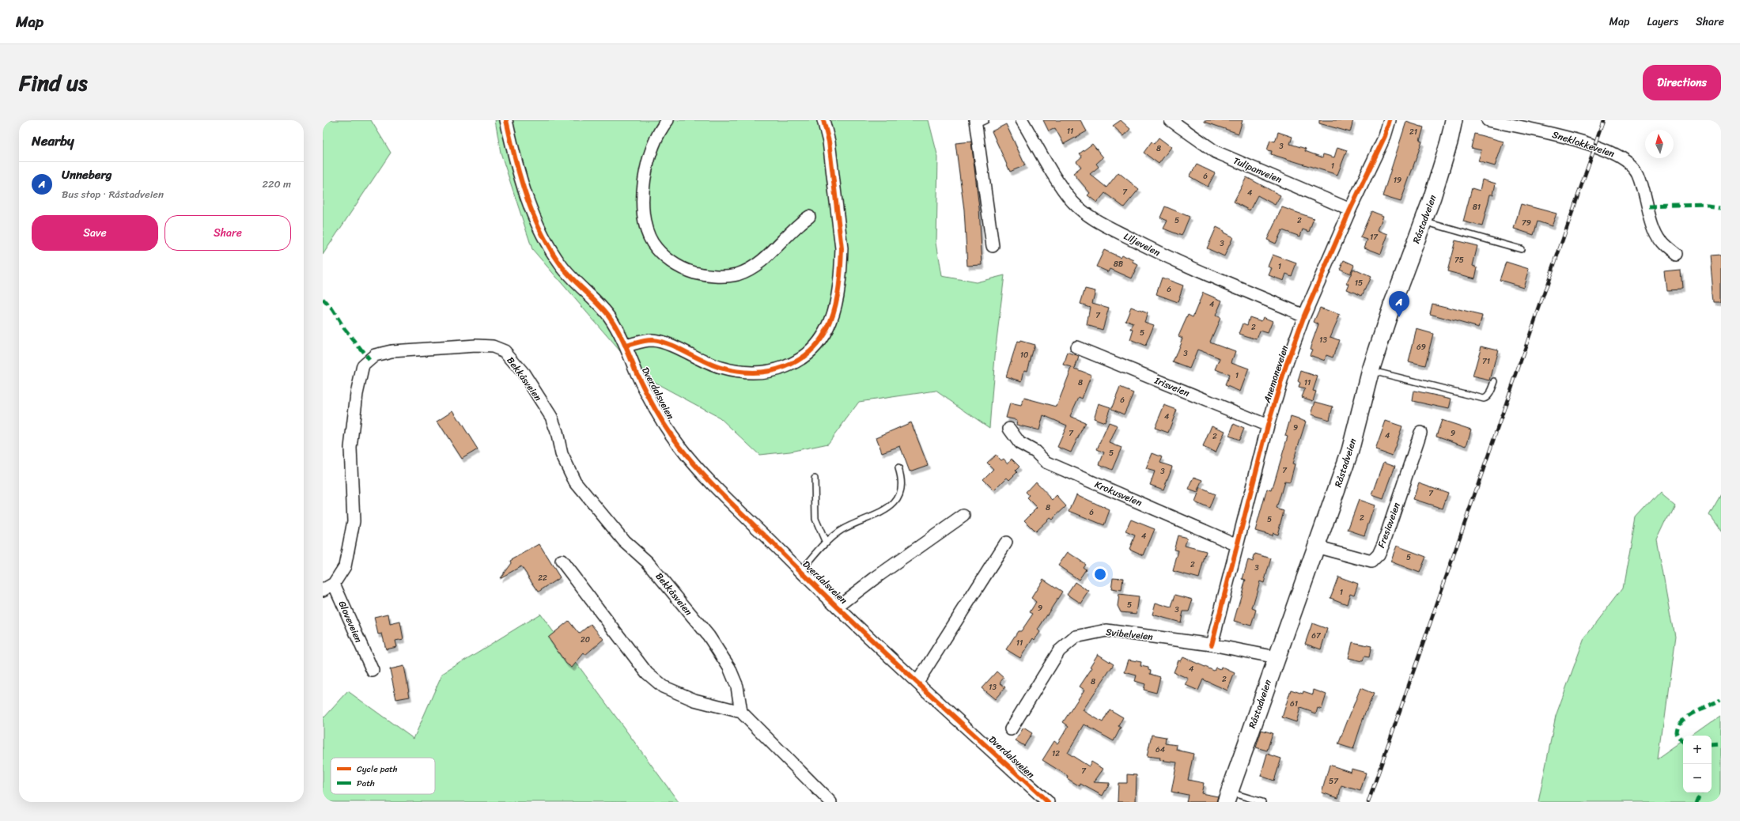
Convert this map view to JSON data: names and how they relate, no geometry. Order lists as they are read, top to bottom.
{
  "streets": {
    "main road": ["Råstadveien"],
    "street": [
      "Sneklokkeveien",
      "Tulipanveien",
      "Liljeveien",
      "Anemoneveien",
      "Bekkåsveien",
      "Irisveien",
      "Dverdalsveien",
      "Krokusveien",
      "Fresiaveien",
      "Gloveveien",
      "Svibelveien"
    ]
  },
  "crossings": [
    ["Tulipanveien", "Anemoneveien"],
    ["Råstadveien", "Fresiaveien"],
    ["Råstadveien", "Svibelveien"],
    ["Liljeveien", "Anemoneveien"],
    ["Anemoneveien", "Irisveien"],
    ["Anemoneveien", "Krokusveien"],
    ["Anemoneveien", "Svibelveien"],
    ["Bekkåsveien", "Gloveveien"]
  ],
  "house_numbers": [
    "11",
    "21",
    "3",
    "8",
    "1",
    "6",
    "19",
    "7",
    "4",
    "81",
    "5",
    "2",
    "79",
    "17",
    "3",
    "75",
    "8B",
    "1",
    "15",
    "6",
    "4",
    "7",
    "2",
    "5",
    "13",
    "69",
    "3",
    "10",
    "71",
    "1",
    "8",
    "11",
    "6",
    "4",
    "9",
    "7",
    "9",
    "4",
    "2",
    "5",
    "7",
    "3",
    "7",
    "8",
    "6",
    "2",
    "5",
    "4",
    "5",
    "2",
    "3",
    "22",
    "1",
    "5",
    "9",
    "3",
    "67",
    "20",
    "11",
    "4",
    "2",
    "8",
    "13",
    "61",
    "64",
    "12",
    "7",
    "57"
  ],
  "legend": ["Cycle path", "Path"],
  "north": "top",
  "page": {
    "header": "Map",
    "nav": ["Map", "Layers", "Share"],
    "title": "Find us",
    "buttons": [
      "Directions",
      ["Save", "Share"]
    ],
    "heading": "Nearby",
    "list": [
      {
        "mark": "A",
        "name": "Unneberg",
        "note": "Bus stop · Råstadveien",
        "value": "220 m"
      }
    ],
    "pins": "A",
    "map_buttons": ["+", "−"]
  }
}
